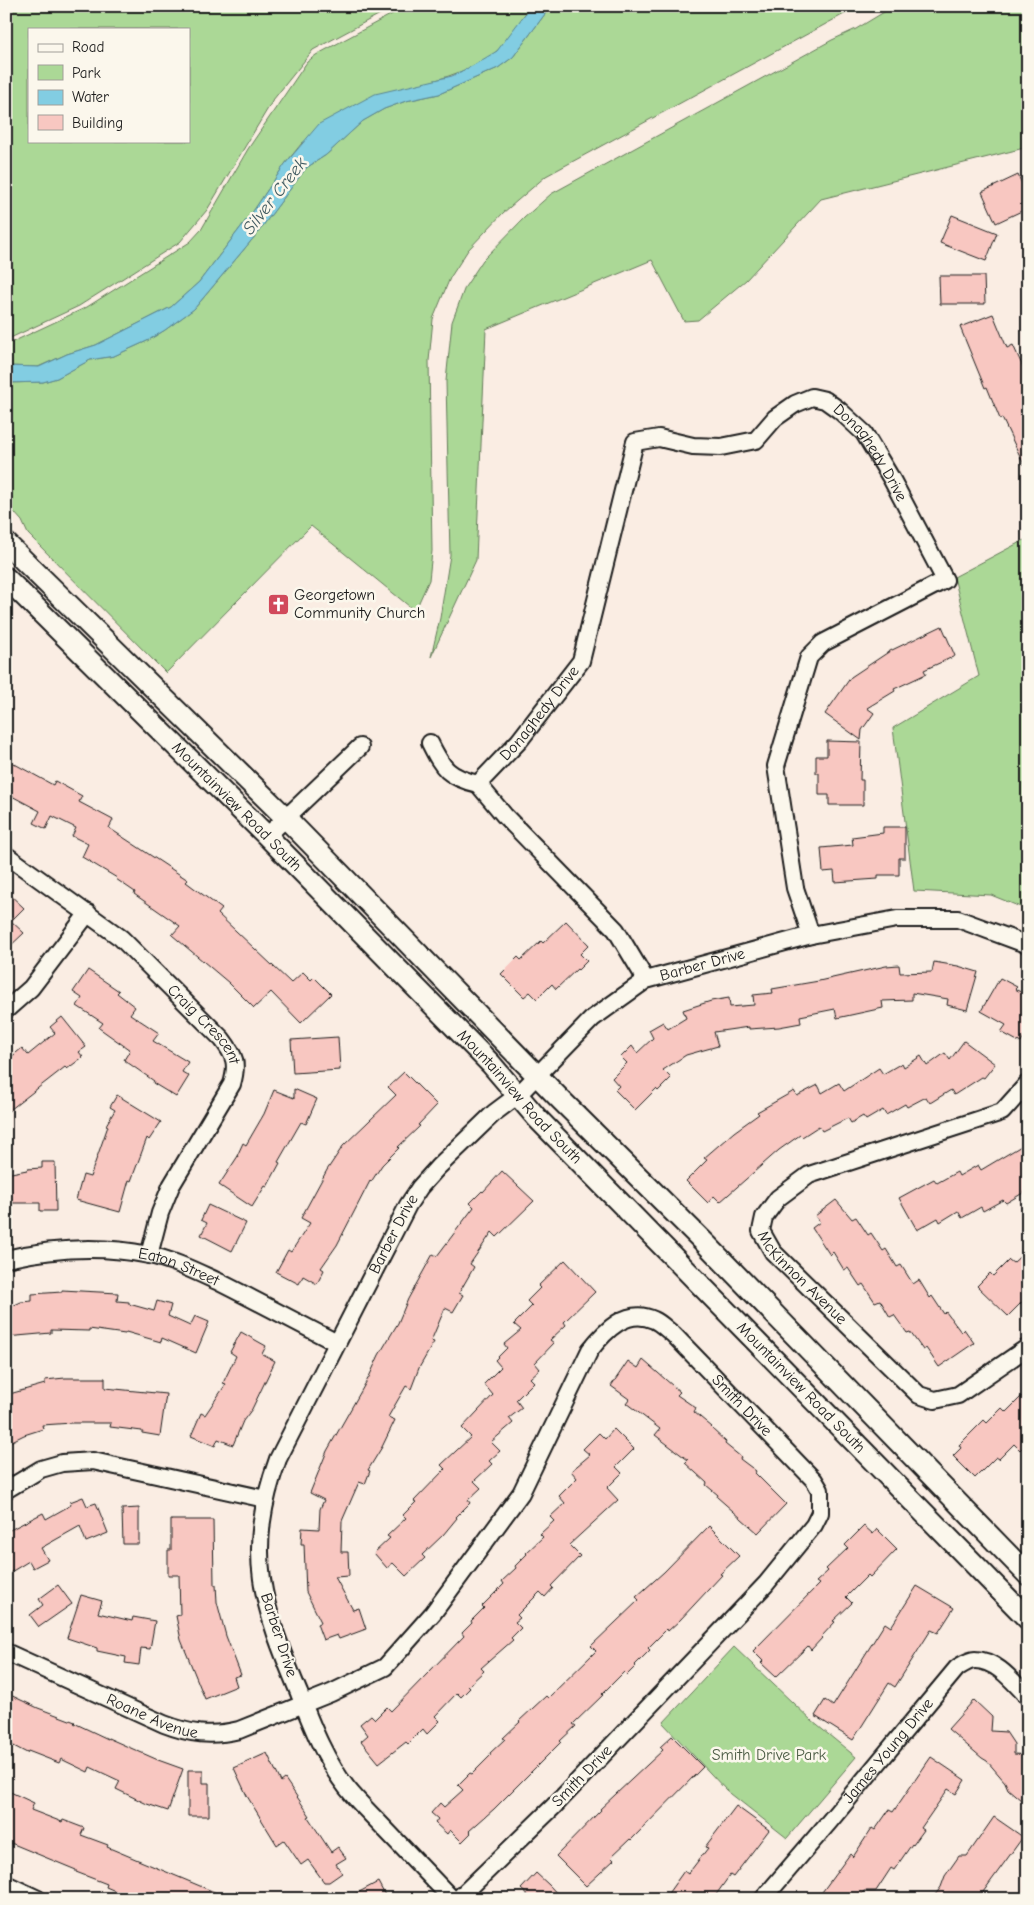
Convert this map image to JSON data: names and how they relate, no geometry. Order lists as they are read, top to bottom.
{
  "streets": {
    "main road": ["Mountainview Road South"],
    "street": [
      "Donaghedy Drive",
      "Barber Drive",
      "Craig Crescent",
      "Eaton Street",
      "McKinnon Avenue",
      "Smith Drive",
      "Roane Avenue",
      "James Young Drive"
    ]
  },
  "crossings": [
    ["Donaghedy Drive", "Barber Drive"],
    ["Mountainview Road South", "Barber Drive"],
    ["Barber Drive", "Eaton Street"],
    ["Barber Drive", "Smith Drive"],
    ["Barber Drive", "Roane Avenue"],
    ["Craig Crescent", "Eaton Street"],
    ["Smith Drive", "Roane Avenue"]
  ],
  "water": ["Silver Creek"],
  "parks": ["Smith Drive Park"],
  "places": {
    "church": ["Georgetown Community Church"]
  },
  "legend": [
    "Road",
    "Park",
    "Water",
    "Building"
  ]
}
